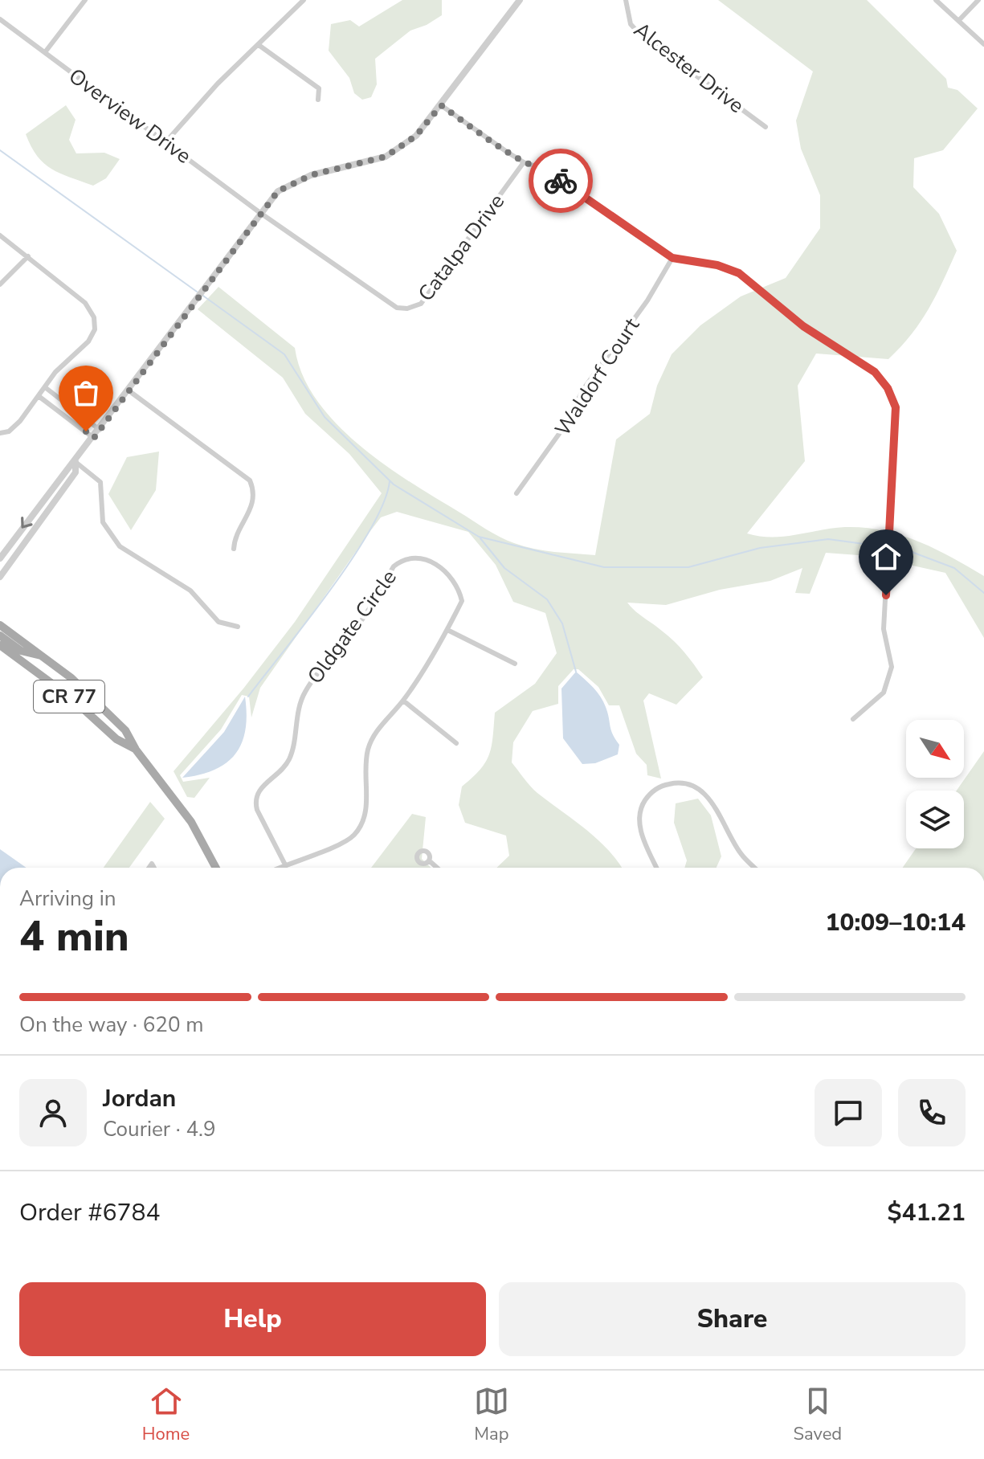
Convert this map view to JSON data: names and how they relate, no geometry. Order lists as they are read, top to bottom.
{
  "streets": {
    "main road": ["CR 77"],
    "street": [
      "Alcester Drive",
      "Overview Drive",
      "Catalpa Drive",
      "Waldorf Court",
      "Oldgate Circle"
    ]
  },
  "crossings": [
    ["Overview Drive", "Catalpa Drive"]
  ],
  "north": "bottom right",
  "page": {
    "heading": ["4 min", "Arriving in", "10:09–10:14"],
    "panel": [
      "Jordan",
      "Courier · 4.9",
      "Order #6784",
      "$41.21"
    ],
    "bar": "On the way · 620 m",
    "buttons": ["Help", "Share"],
    "tabs": ["Home", "Map", "Saved"]
  }
}
